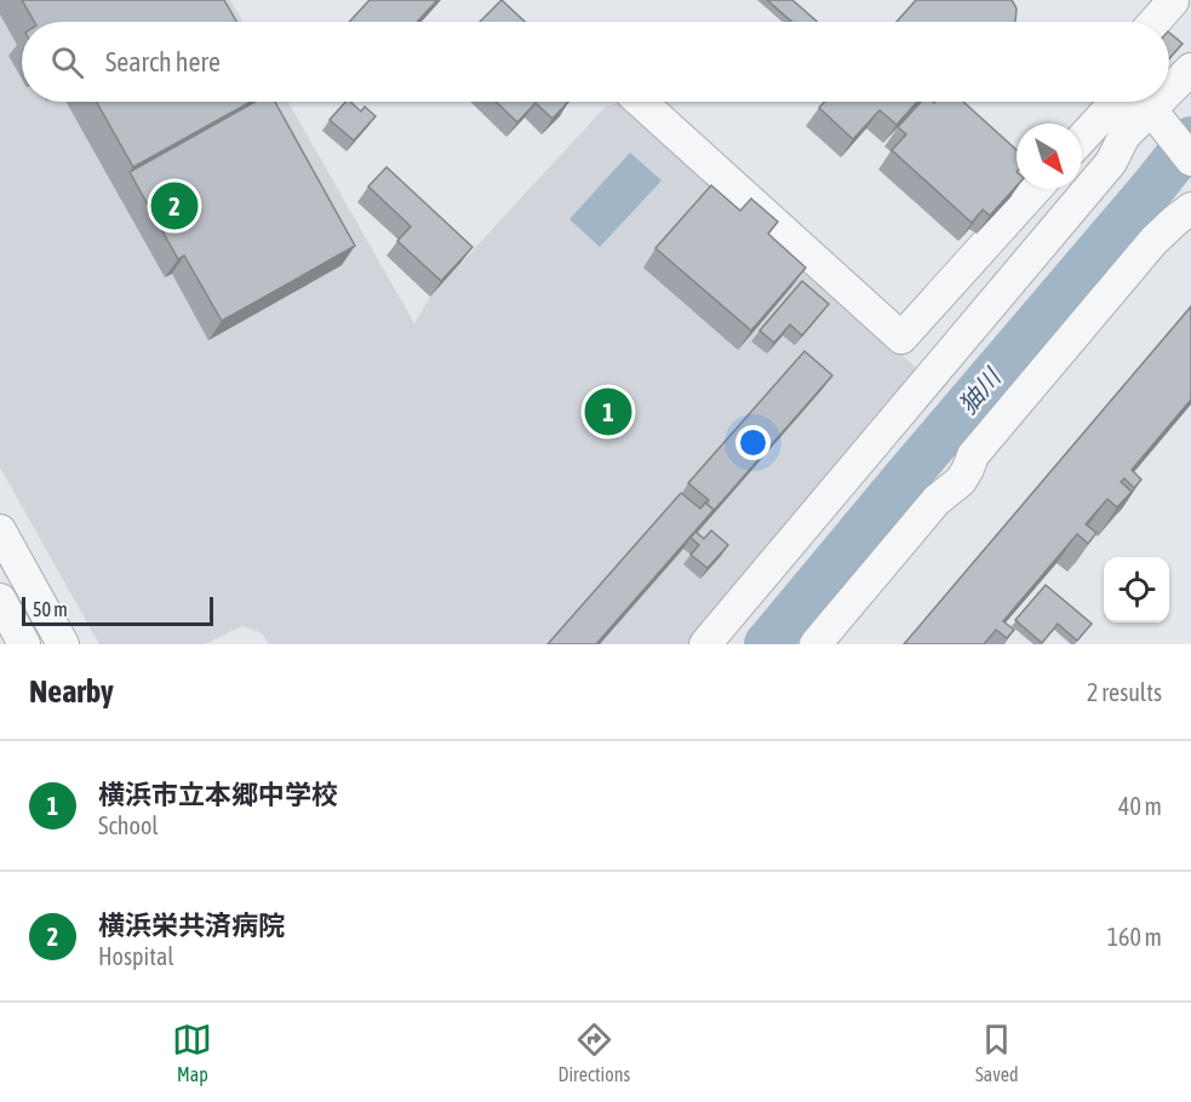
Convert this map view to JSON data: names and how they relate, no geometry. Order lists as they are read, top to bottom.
{
  "water": ["㹨川"],
  "scale_bar": "50 m",
  "north": "bottom right",
  "page": {
    "search": "Search here",
    "pins": ["2", "1"],
    "scale": "50 m",
    "heading": ["Nearby", "2 results"],
    "list": [
      {
        "mark": "1",
        "name": "横浜市立本郷中学校",
        "note": "School",
        "value": "40 m"
      },
      {
        "mark": "2",
        "name": "横浜栄共済病院",
        "note": "Hospital",
        "value": "160 m"
      }
    ],
    "nav": ["Map", "Directions", "Saved"]
  }
}
